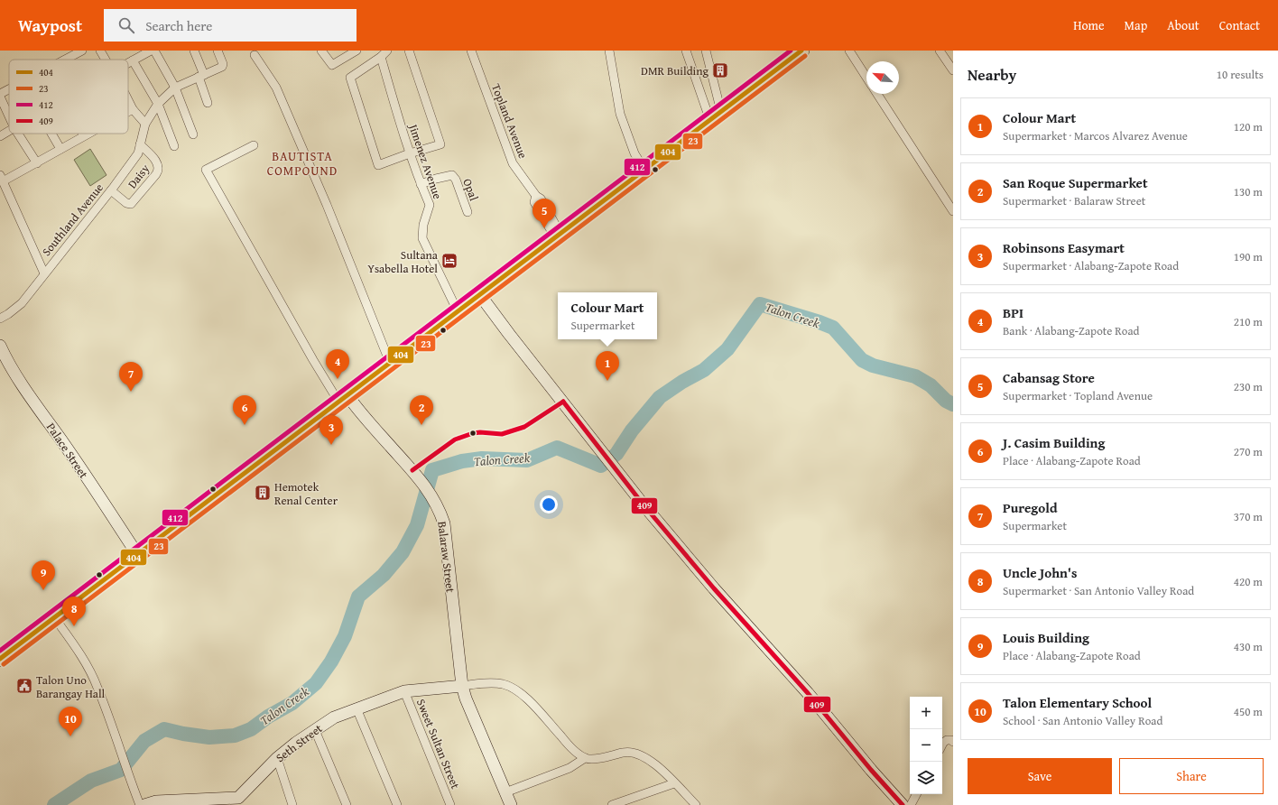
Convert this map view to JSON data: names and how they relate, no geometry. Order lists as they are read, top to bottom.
{
  "streets": {
    "street": [
      "Topland Avenue",
      "Jimenez Avenue",
      "Daisy",
      "Opal",
      "Southland Avenue",
      "Palace Street",
      "Balaraw Street",
      "Seth Street",
      "Sweet Sultan Street"
    ]
  },
  "crossings": [
    ["Jimenez Avenue", "Opal"],
    ["Daisy", "Southland Avenue"],
    ["Balaraw Street", "Seth Street"],
    ["Seth Street", "Sweet Sultan Street"]
  ],
  "districts": ["BAUTISTA COMPOUND"],
  "water": ["Talon Creek"],
  "places": {
    "building": ["DMR Building", "Hemotek Renal Center"],
    "hotel": ["Sultana Ysabella Hotel"],
    "public building": ["Talon Uno Barangay Hall"]
  },
  "lines": [
    "transit line 404",
    "transit line 412",
    "transit line 23",
    "transit line 409"
  ],
  "legend": [
    "404",
    "23",
    "412",
    "409"
  ],
  "north": "top left",
  "page": {
    "header": "Waypost",
    "search": "Search here",
    "nav": [
      "Home",
      "Map",
      "About",
      "Contact"
    ],
    "heading": ["Nearby", "10 results"],
    "list": [
      {
        "mark": "1",
        "name": "Colour Mart",
        "note": "Supermarket · Marcos Alvarez Avenue",
        "value": "120 m"
      },
      {
        "mark": "2",
        "name": "San Roque Supermarket",
        "note": "Supermarket · Balaraw Street",
        "value": "130 m"
      },
      {
        "mark": "3",
        "name": "Robinsons Easymart",
        "note": "Supermarket · Alabang-Zapote Road",
        "value": "190 m"
      },
      {
        "mark": "4",
        "name": "BPI",
        "note": "Bank · Alabang-Zapote Road",
        "value": "210 m"
      },
      {
        "mark": "5",
        "name": "Cabansag Store",
        "note": "Supermarket · Topland Avenue",
        "value": "230 m"
      },
      {
        "mark": "6",
        "name": "J. Casim Building",
        "note": "Place · Alabang-Zapote Road",
        "value": "270 m"
      },
      {
        "mark": "7",
        "name": "Puregold",
        "note": "Supermarket",
        "value": "370 m"
      },
      {
        "mark": "8",
        "name": "Uncle John's",
        "note": "Supermarket · San Antonio Valley Road",
        "value": "420 m"
      },
      {
        "mark": "9",
        "name": "Louis Building",
        "note": "Place · Alabang-Zapote Road",
        "value": "430 m"
      },
      {
        "mark": "10",
        "name": "Talon Elementary School",
        "note": "School · San Antonio Valley Road",
        "value": "450 m"
      }
    ],
    "pins": [
      "5",
      "4",
      "1",
      "7",
      "2",
      "6",
      "3",
      "9",
      "8",
      "10"
    ],
    "popup": ["Colour Mart", "Supermarket"],
    "map_buttons": ["+", "−"],
    "buttons": ["Save", "Share"]
  }
}
